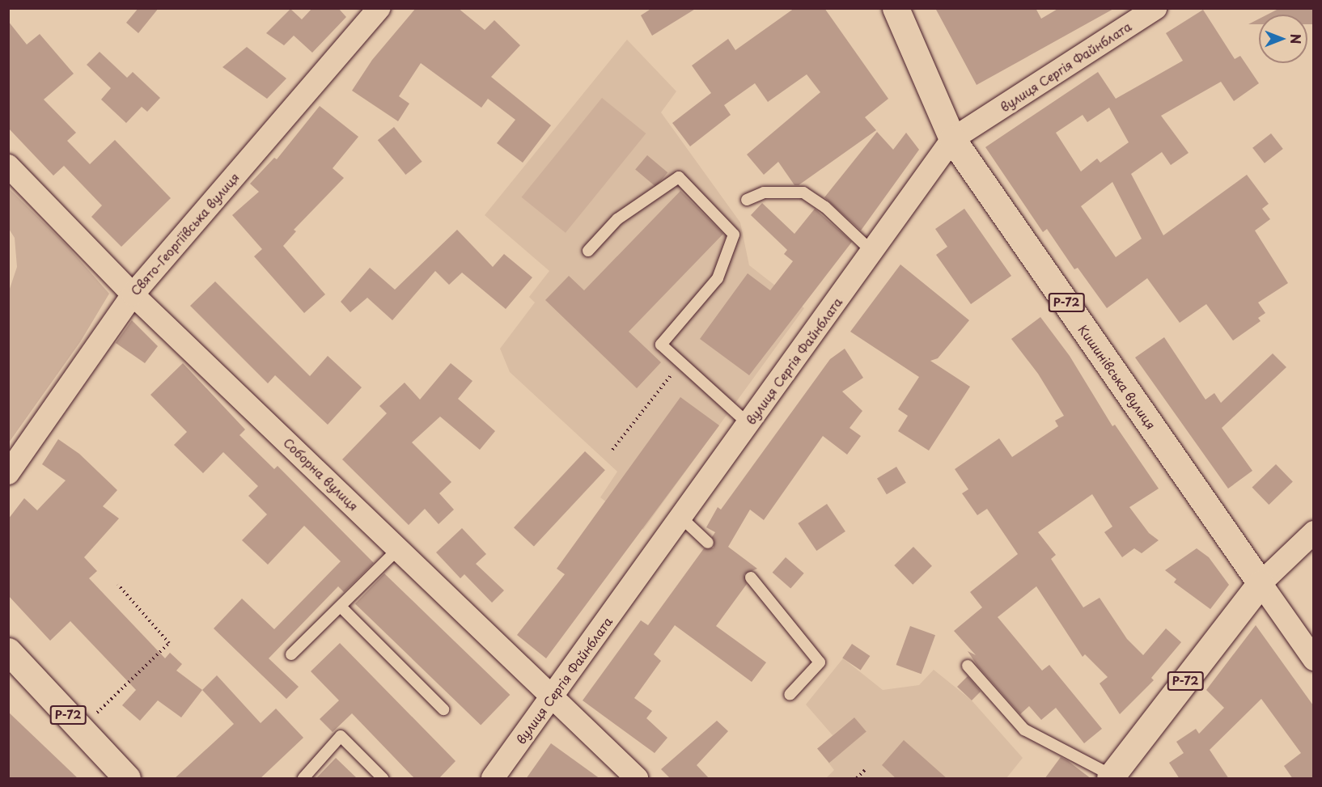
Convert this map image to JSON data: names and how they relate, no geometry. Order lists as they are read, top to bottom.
{
  "streets": {
    "main road": ["Р-72", "Кишинівська вулиця"],
    "street": ["вулиця Сергія Файнблата", "Свято-Георгіївська вулиця", "Соборна вулиця"]
  },
  "crossings": [
    ["вулиця Сергія Файнблата", "Кишинівська вулиця"],
    ["вулиця Сергія Файнблата", "Соборна вулиця"],
    ["Свято-Георгіївська вулиця", "Соборна вулиця"],
    ["Р-72", "Кишинівська вулиця"]
  ],
  "north": "right"
}
